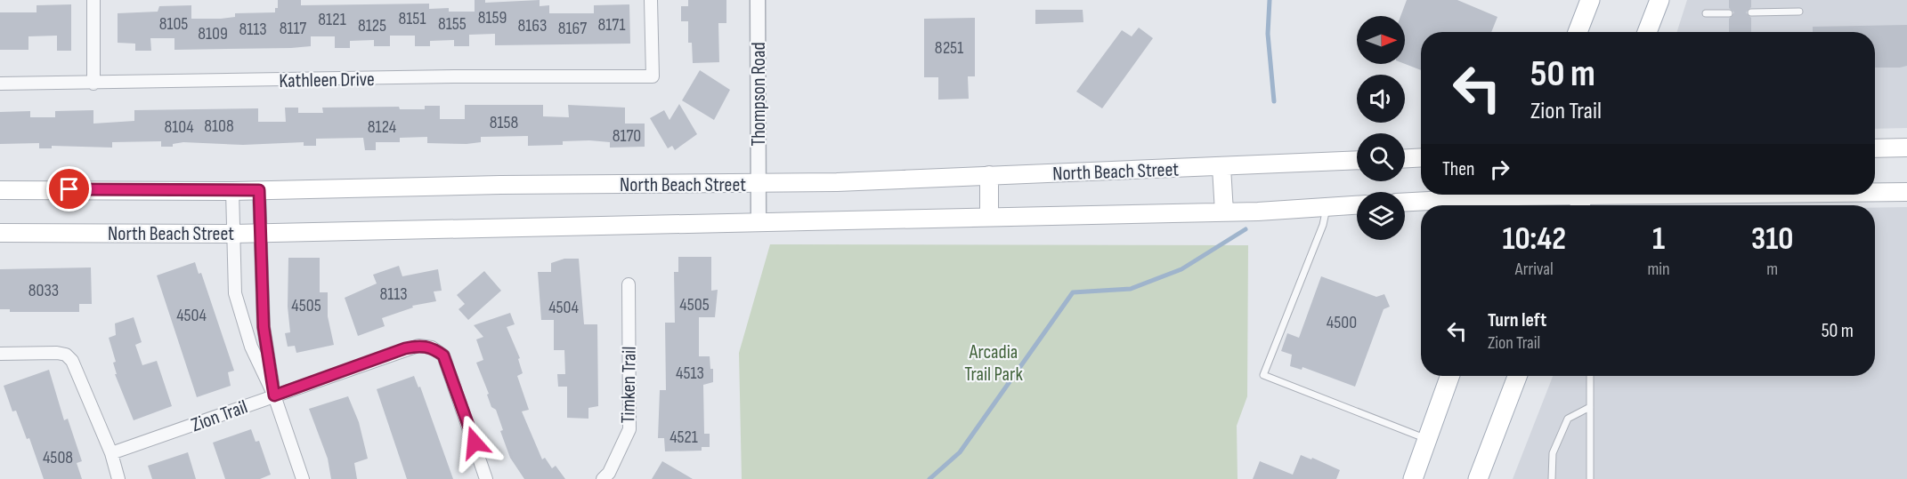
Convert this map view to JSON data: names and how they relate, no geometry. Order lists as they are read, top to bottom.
{
  "streets": {
    "main road": ["North Beach Street"],
    "street": [
      "Kathleen Drive",
      "Thompson Road",
      "Timken Trail",
      "Zion Trail"
    ]
  },
  "crossings": [
    ["Thompson Road", "North Beach Street"]
  ],
  "parks": ["Arcadia Trail Park"],
  "house_numbers": [
    "8159",
    "8151",
    "8121",
    "8105",
    "8155",
    "8171",
    "8125",
    "8163",
    "8117",
    "8167",
    "8113",
    "8109",
    "8251",
    "8158",
    "8108",
    "8104",
    "8124",
    "8170",
    "8033",
    "8113",
    "4505",
    "4505",
    "4504",
    "4504",
    "4500",
    "4513",
    "4521",
    "4508"
  ],
  "north": "right",
  "page": {
    "turn": ["50 m", "Zion Trail"],
    "then": "Then",
    "eta": [
      "10:42",
      "Arrival",
      "1",
      "min",
      "310",
      "m"
    ],
    "list": [
      {
        "name": "Turn left",
        "note": "Zion Trail",
        "value": "50 m"
      }
    ]
  }
}
